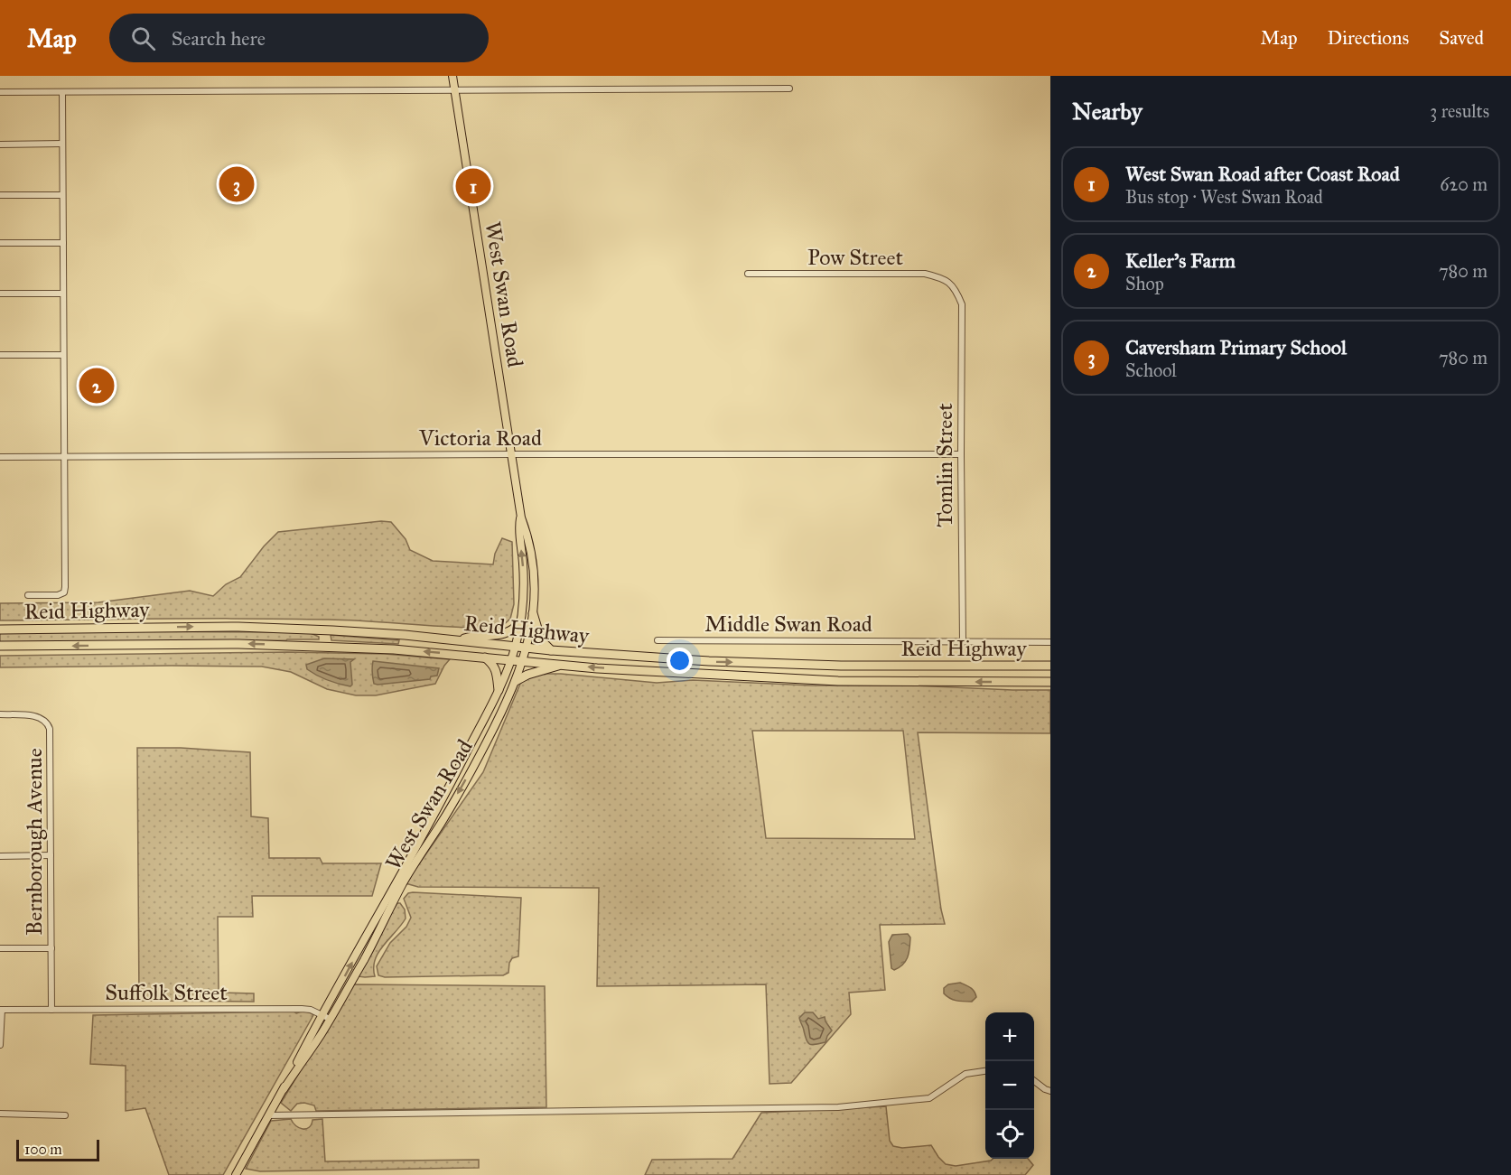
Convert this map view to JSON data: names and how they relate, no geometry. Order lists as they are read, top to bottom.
{
  "streets": {
    "highway": ["Reid Highway"],
    "main road": ["West Swan Road"],
    "street": [
      "Pow Street",
      "Victoria Road",
      "Tomlin Street",
      "Middle Swan Road",
      "Bernborough Avenue",
      "Suffolk Street"
    ]
  },
  "crossings": [
    ["Pow Street", "Tomlin Street"],
    ["West Swan Road", "Victoria Road"],
    ["West Swan Road", "Reid Highway"],
    ["West Swan Road", "Suffolk Street"],
    ["Victoria Road", "Tomlin Street"],
    ["Tomlin Street", "Middle Swan Road"],
    ["Bernborough Avenue", "Suffolk Street"]
  ],
  "scale_bar": "100 m",
  "page": {
    "header": "Map",
    "search": "Search here",
    "nav": ["Map", "Directions", "Saved"],
    "heading": ["Nearby", "3 results"],
    "list": [
      {
        "mark": "1",
        "name": "West Swan Road after Coast Road",
        "note": "Bus stop · West Swan Road",
        "value": "620 m"
      },
      {
        "mark": "2",
        "name": "Keller’s Farm",
        "note": "Shop",
        "value": "780 m"
      },
      {
        "mark": "3",
        "name": "Caversham Primary School",
        "note": "School",
        "value": "780 m"
      }
    ],
    "pins": ["3", "1", "2"],
    "map_buttons": ["+", "−"],
    "scale": "100 m"
  }
}
